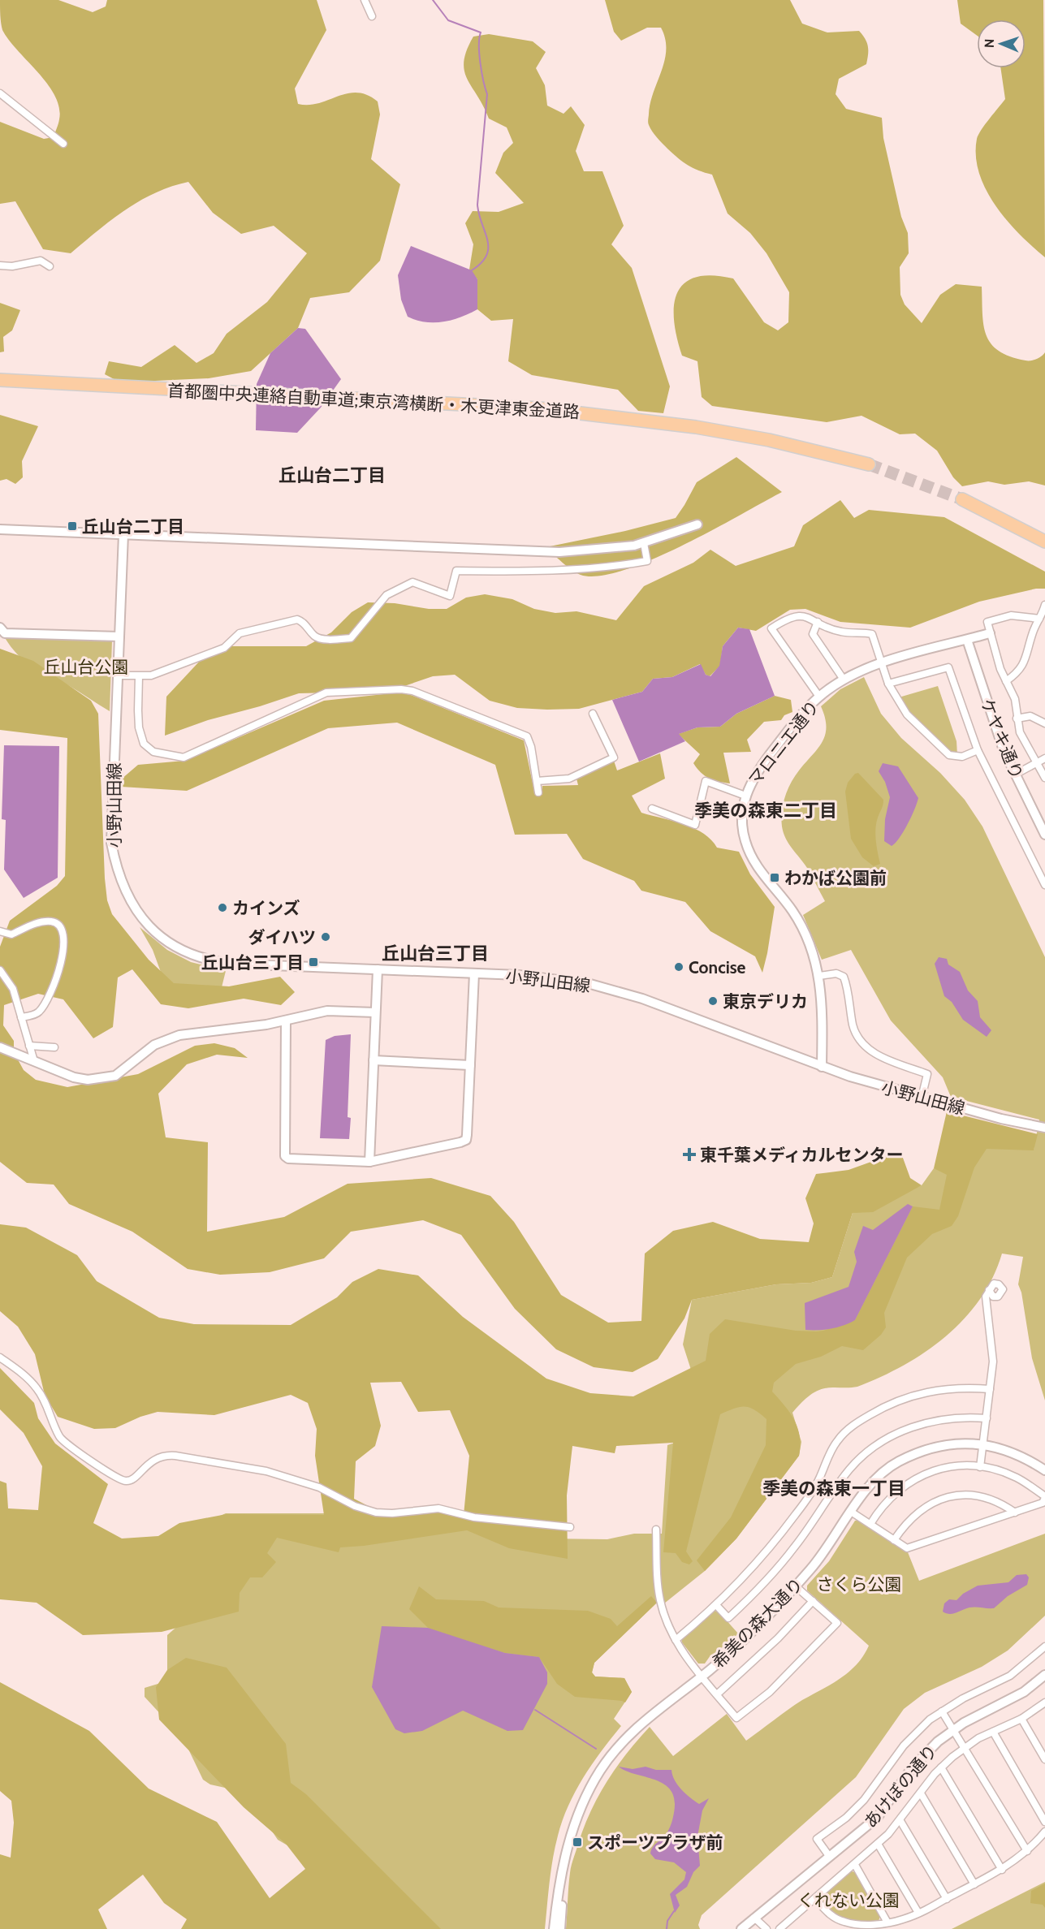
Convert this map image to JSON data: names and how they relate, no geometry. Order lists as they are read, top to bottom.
{
  "streets": {
    "highway": ["首都圏中央連絡自動車道;東京湾横断・木更津東金道路"],
    "street": [
      "ケヤキ通り",
      "マロニエ通り",
      "小野山田線",
      "希美の森大通り",
      "あけぼの通り"
    ]
  },
  "crossings": [
    ["ケヤキ通り", "マロニエ通り"],
    ["マロニエ通り", "小野山田線"]
  ],
  "districts": [
    "丘山台二丁目",
    "季美の森東二丁目",
    "丘山台三丁目",
    "季美の森東一丁目"
  ],
  "parks": ["丘山台公園", "さくら公園", "くれない公園"],
  "places": {
    "transit": [
      "丘山台二丁目",
      "わかば公園前",
      "丘山台三丁目",
      "スポーツプラザ前"
    ],
    "other": [
      "カインズ",
      "ダイハツ",
      "Concise",
      "東京デリカ"
    ],
    "health": ["東千葉メディカルセンター"]
  },
  "north": "left"
}
